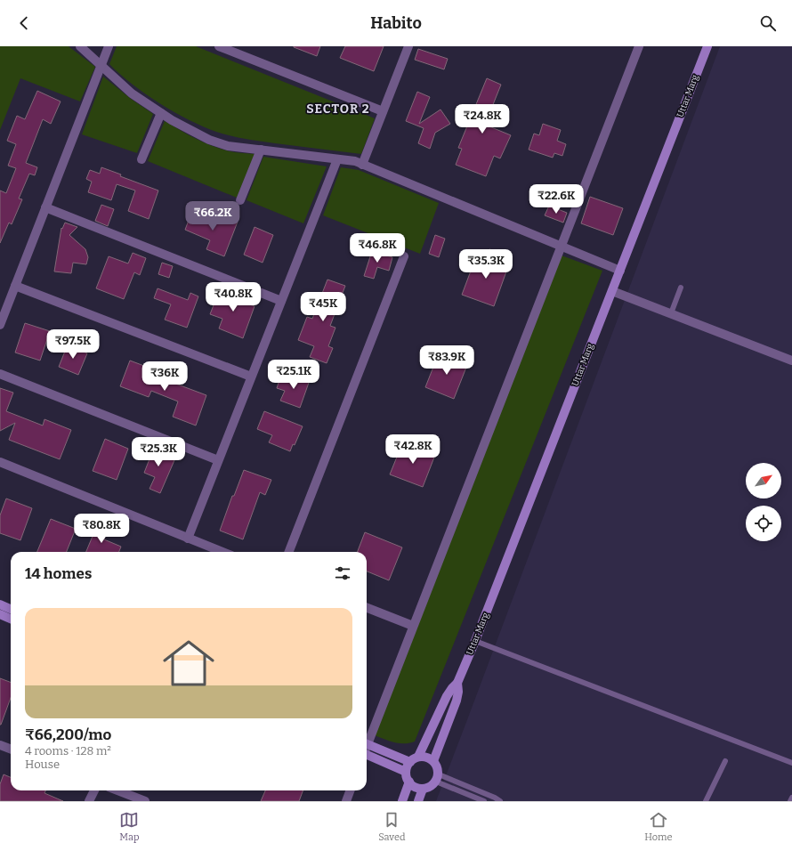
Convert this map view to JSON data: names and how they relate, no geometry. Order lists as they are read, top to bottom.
{
  "streets": {
    "main road": ["Uttar Marg"]
  },
  "districts": ["SECTOR 2"],
  "north": "top right",
  "page": {
    "header": "Habito",
    "price": [
      "₹24.8K",
      "₹22.6K",
      "₹66.2K",
      "₹46.8K",
      "₹35.3K",
      "₹40.8K",
      "₹45K",
      "₹97.5K",
      "₹83.9K",
      "₹25.1K",
      "₹36K",
      "₹42.8K",
      "₹25.3K",
      "₹80.8K"
    ],
    "heading": "14 homes",
    "list": [
      {
        "name": "₹66,200/mo",
        "note": "4 rooms · 128 m² · House"
      }
    ],
    "tabs": ["Map", "Saved", "Home"]
  }
}
